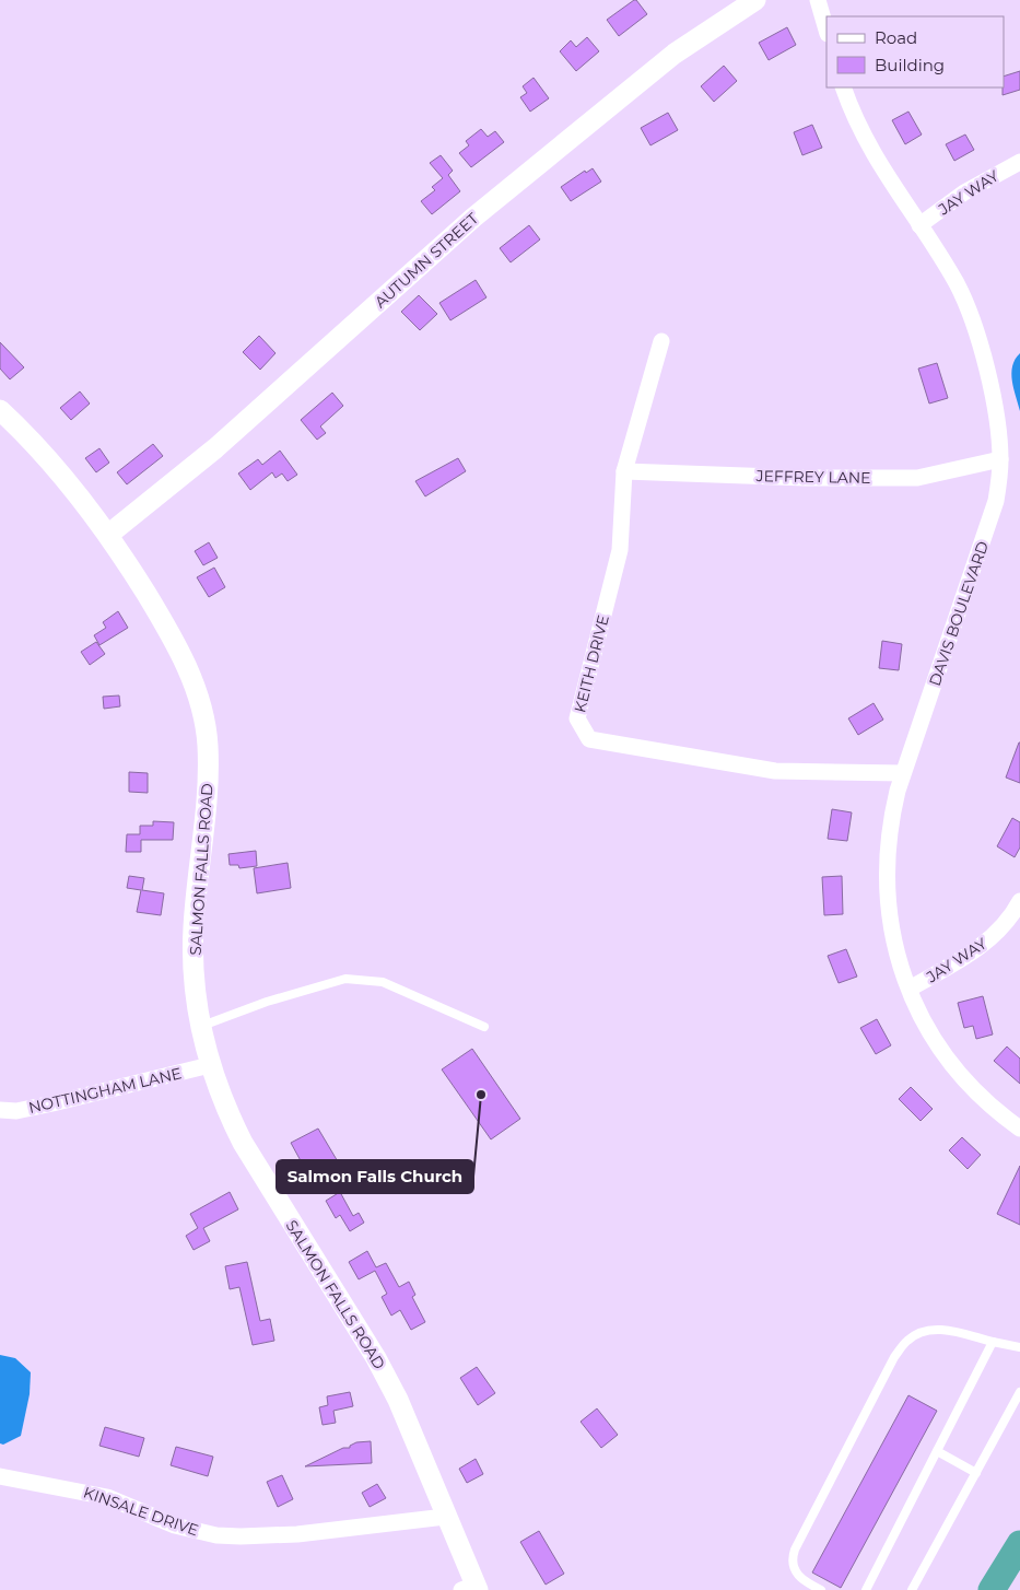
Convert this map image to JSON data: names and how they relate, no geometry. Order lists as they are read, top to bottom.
{
  "streets": {
    "street": [
      "JAY WAY",
      "AUTUMN STREET",
      "JEFFREY LANE",
      "DAVIS BOULEVARD",
      "KEITH DRIVE",
      "SALMON FALLS ROAD",
      "NOTTINGHAM LANE",
      "KINSALE DRIVE"
    ]
  },
  "crossings": [
    ["JAY WAY", "DAVIS BOULEVARD"],
    ["AUTUMN STREET", "SALMON FALLS ROAD"],
    ["JEFFREY LANE", "DAVIS BOULEVARD"],
    ["JEFFREY LANE", "KEITH DRIVE"],
    ["DAVIS BOULEVARD", "KEITH DRIVE"],
    ["SALMON FALLS ROAD", "NOTTINGHAM LANE"],
    ["SALMON FALLS ROAD", "KINSALE DRIVE"]
  ],
  "places": ["Salmon Falls Church"],
  "legend": ["Road", "Building"]
}
